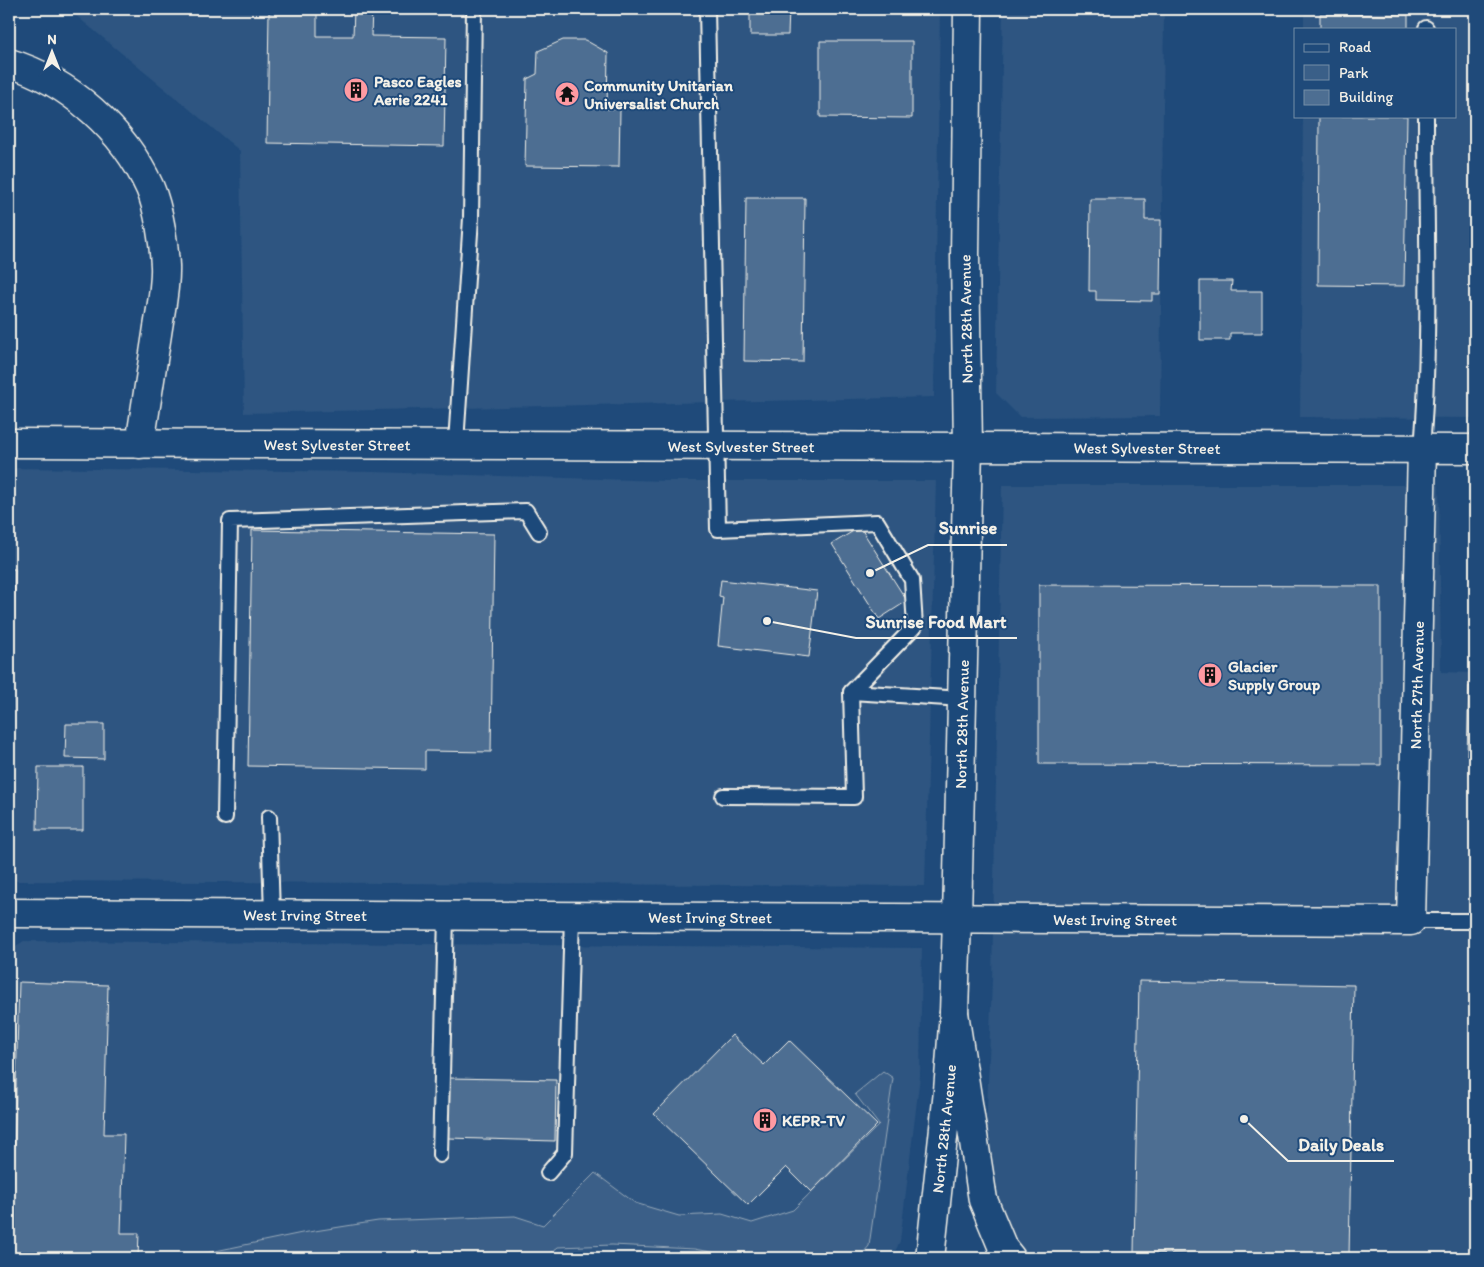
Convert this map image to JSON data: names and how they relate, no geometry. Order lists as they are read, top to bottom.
{
  "streets": {
    "main road": [
      "North 28th Avenue",
      "West Sylvester Street",
      "North 27th Avenue",
      "West Irving Street"
    ]
  },
  "crossings": [
    ["North 28th Avenue", "West Sylvester Street"],
    ["North 28th Avenue", "West Irving Street"],
    ["West Sylvester Street", "North 27th Avenue"],
    ["North 27th Avenue", "West Irving Street"]
  ],
  "places": {
    "building": ["Pasco Eagles Aerie 2241", "Glacier Supply Group", "KEPR-TV"],
    "temple": ["Community Unitarian Universalist Church"],
    "other": ["Sunrise", "Sunrise Food Mart", "Daily Deals"]
  },
  "legend": ["Road", "Park", "Building"],
  "north": "top"
}
